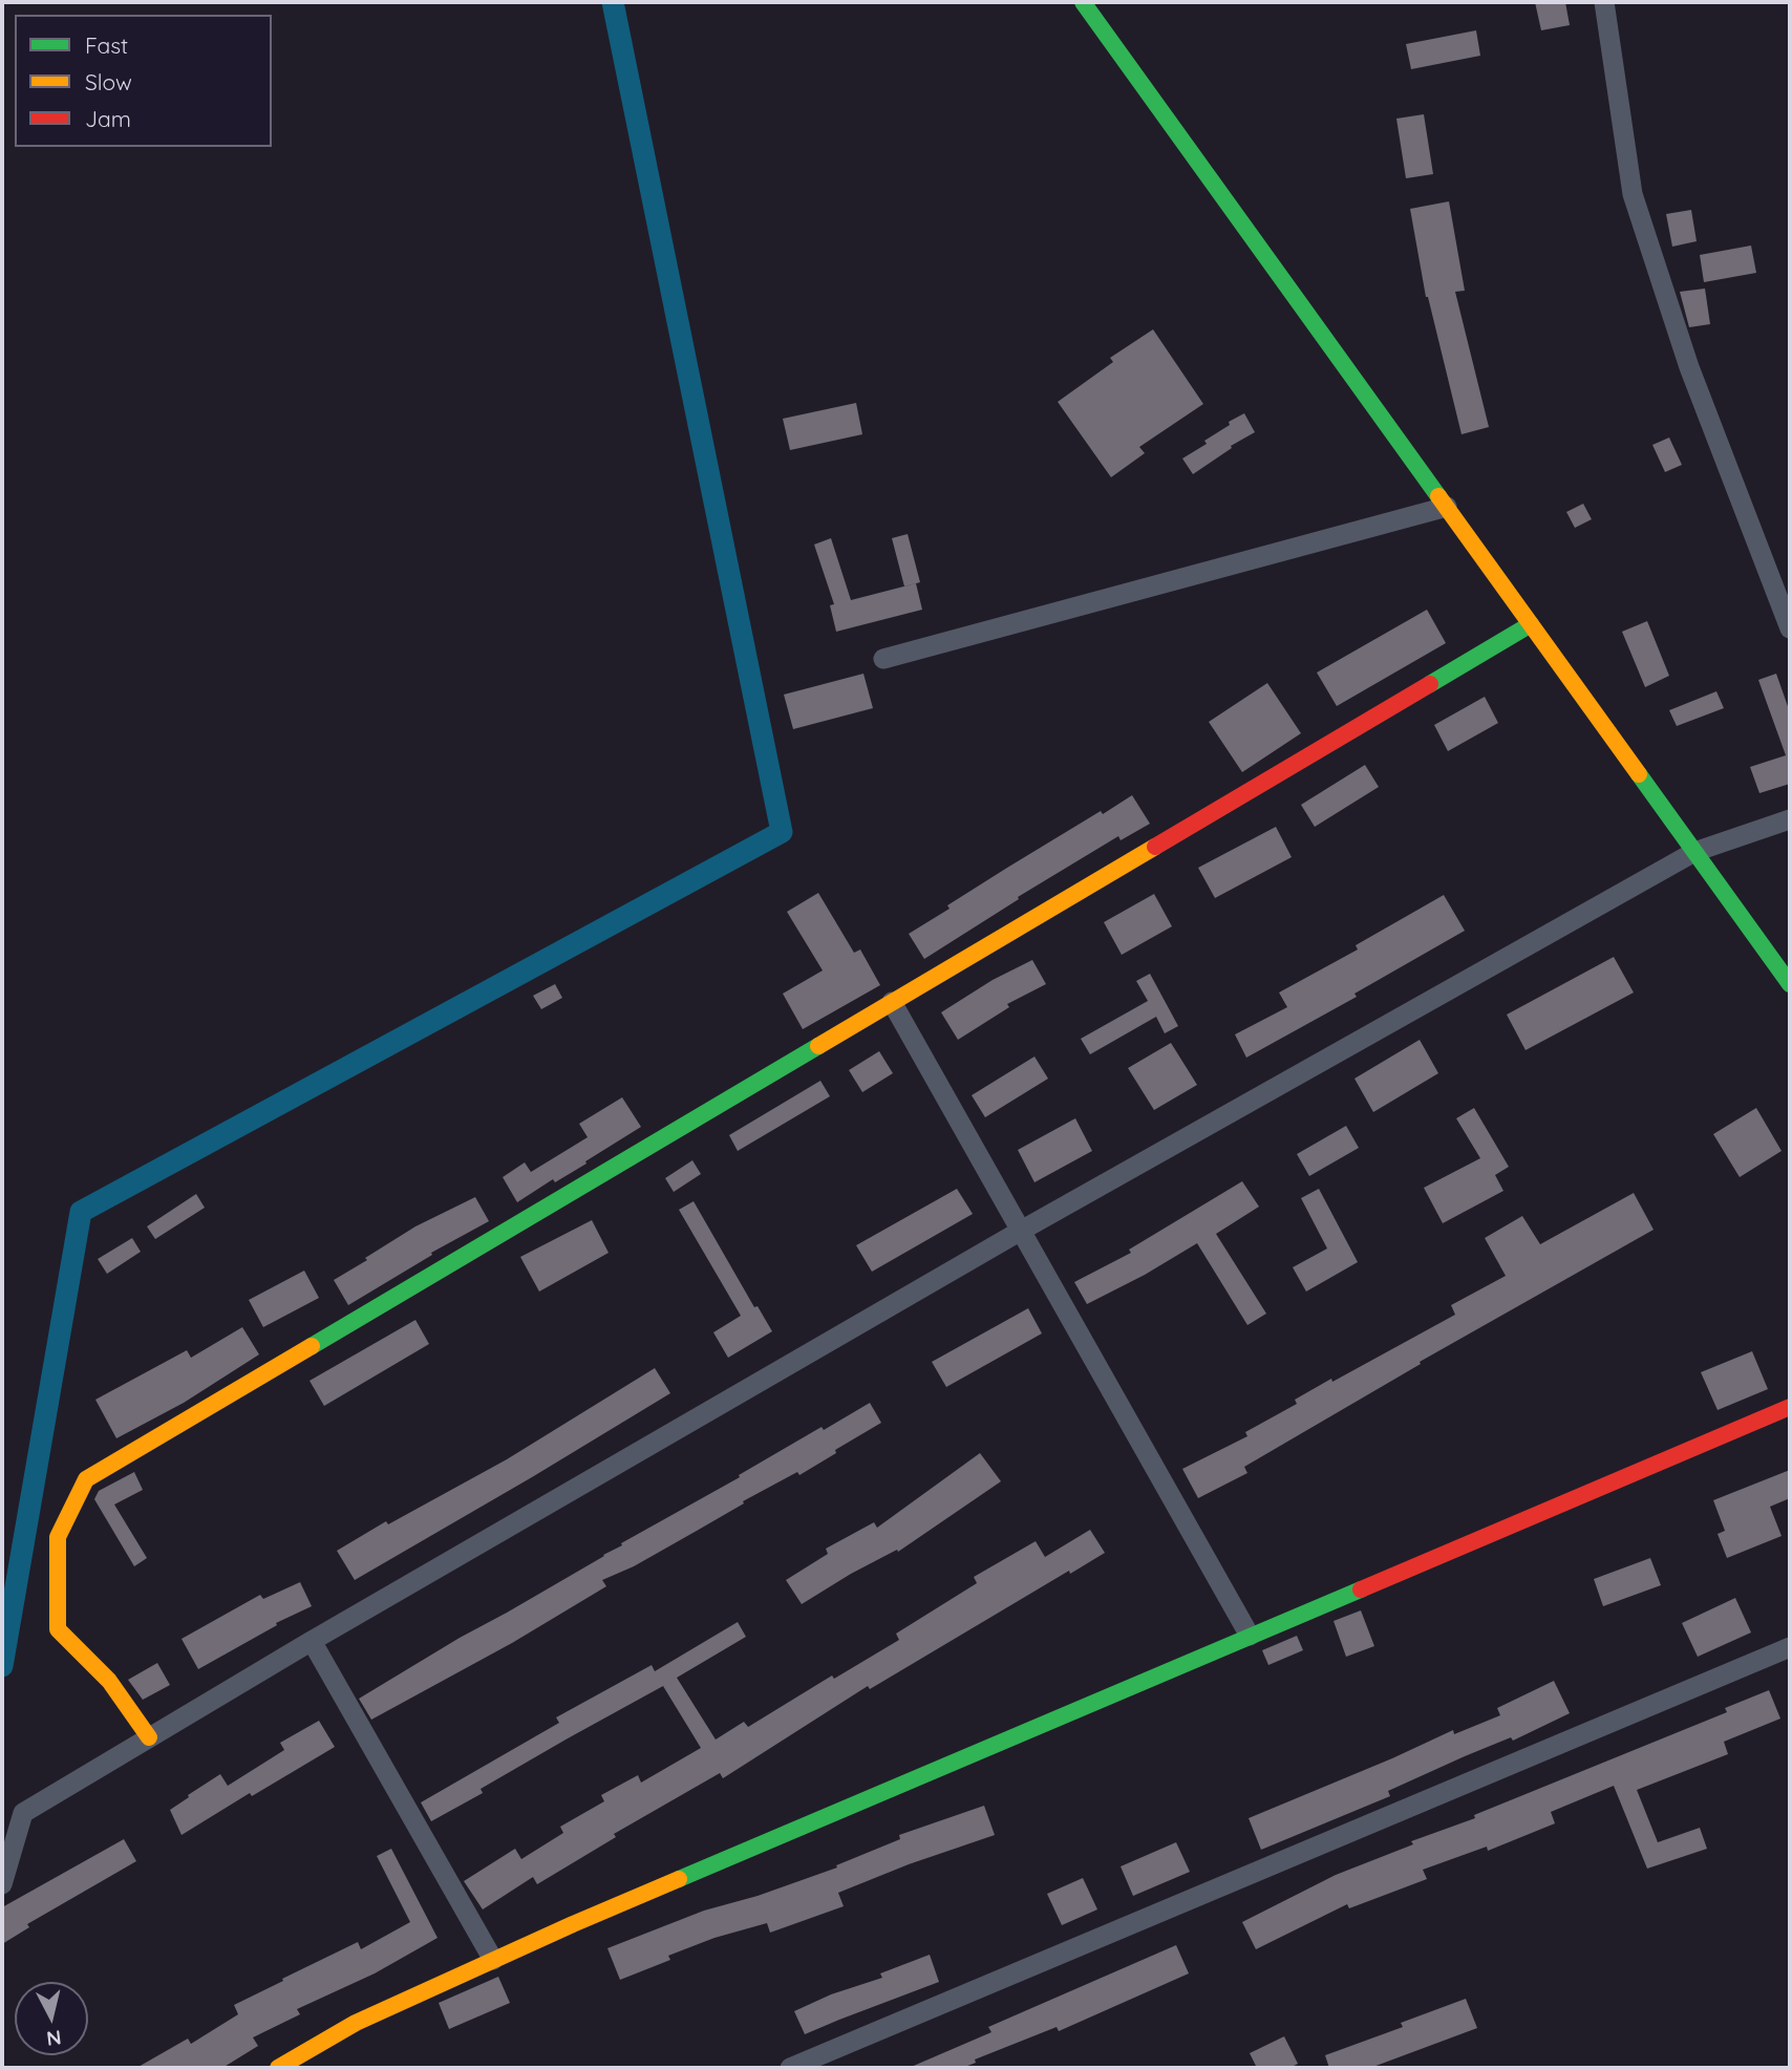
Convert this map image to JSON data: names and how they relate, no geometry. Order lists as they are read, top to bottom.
{
  "legend": ["Fast", "Slow", "Jam"],
  "north": "bottom"
}
